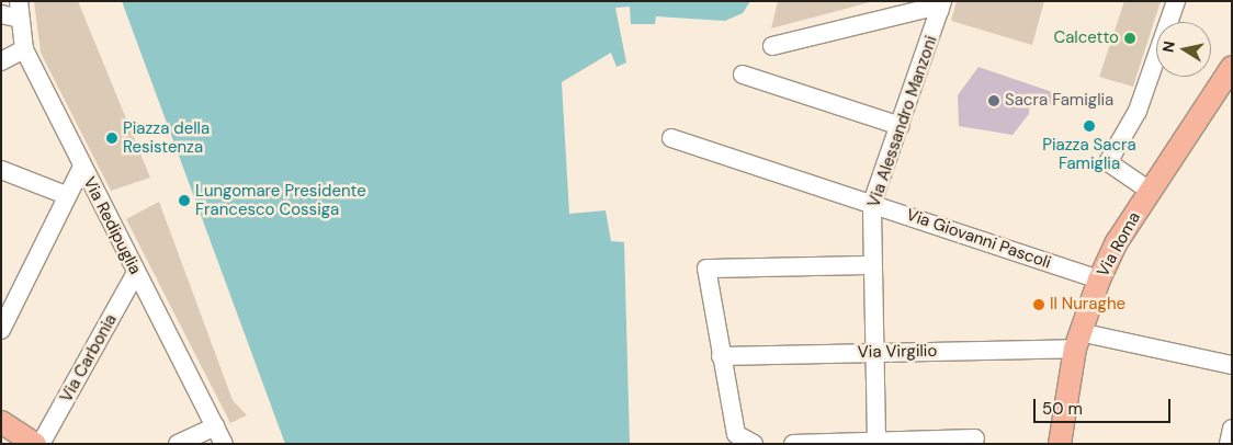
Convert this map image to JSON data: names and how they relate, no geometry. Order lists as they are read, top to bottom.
{
  "streets": {
    "main road": ["Via Roma"],
    "street": [
      "Via Alessandro Manzoni",
      "Via Redipuglia",
      "Via Giovanni Pascoli",
      "Via Virgilio",
      "Via Carbonia"
    ]
  },
  "crossings": [
    ["Via Alessandro Manzoni", "Via Giovanni Pascoli"],
    ["Via Alessandro Manzoni", "Via Virgilio"],
    ["Via Redipuglia", "Via Carbonia"],
    ["Via Giovanni Pascoli", "Via Roma"],
    ["Via Roma", "Via Virgilio"]
  ],
  "places": [
    "Calcetto",
    "Sacra Famiglia",
    "Piazza Sacra Famiglia",
    "Piazza della Resistenza",
    "Lungomare Presidente Francesco Cossiga",
    "Il Nuraghe"
  ],
  "scale_bar": "50 m",
  "north": "left"
}
